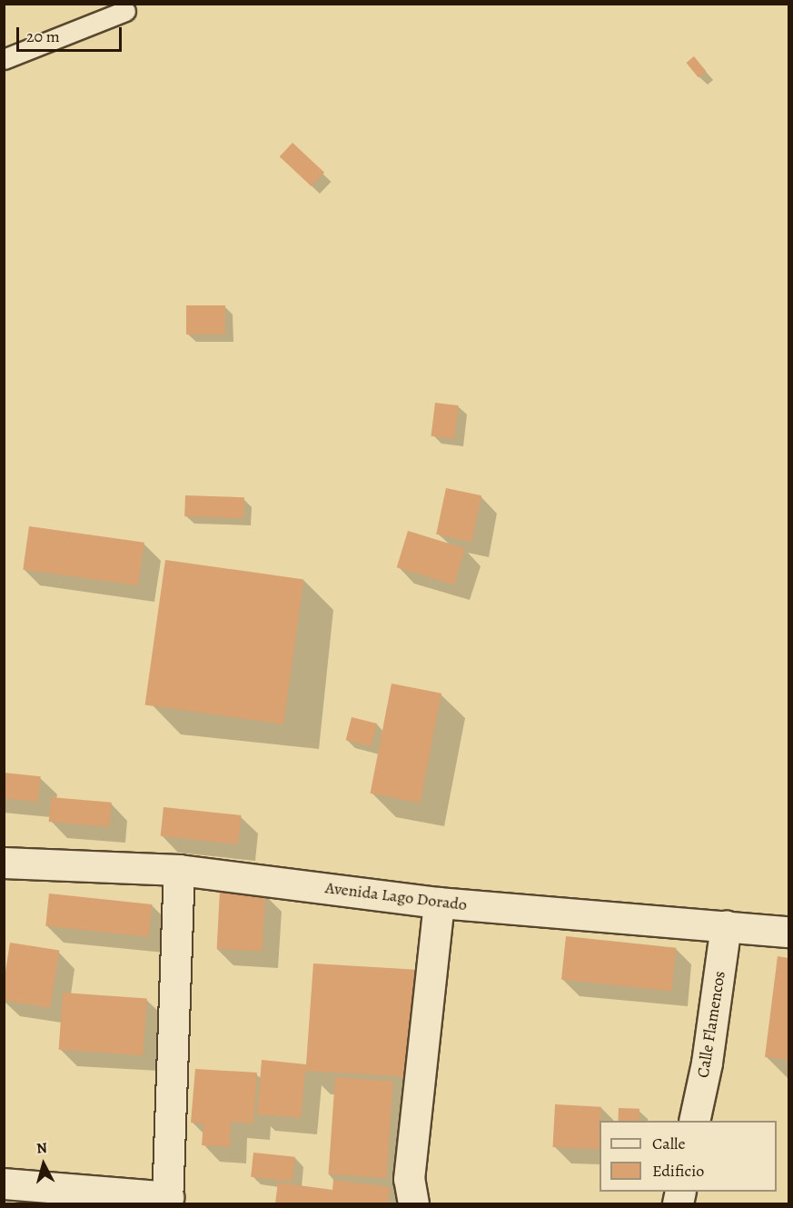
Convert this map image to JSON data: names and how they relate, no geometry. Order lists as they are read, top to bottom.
{
  "streets": {
    "street": ["Avenida Lago Dorado", "Calle Flamencos"]
  },
  "crossings": [
    ["Avenida Lago Dorado", "Calle Flamencos"]
  ],
  "legend": ["Calle", "Edificio"],
  "scale_bar": "20 m",
  "north": "top"
}
